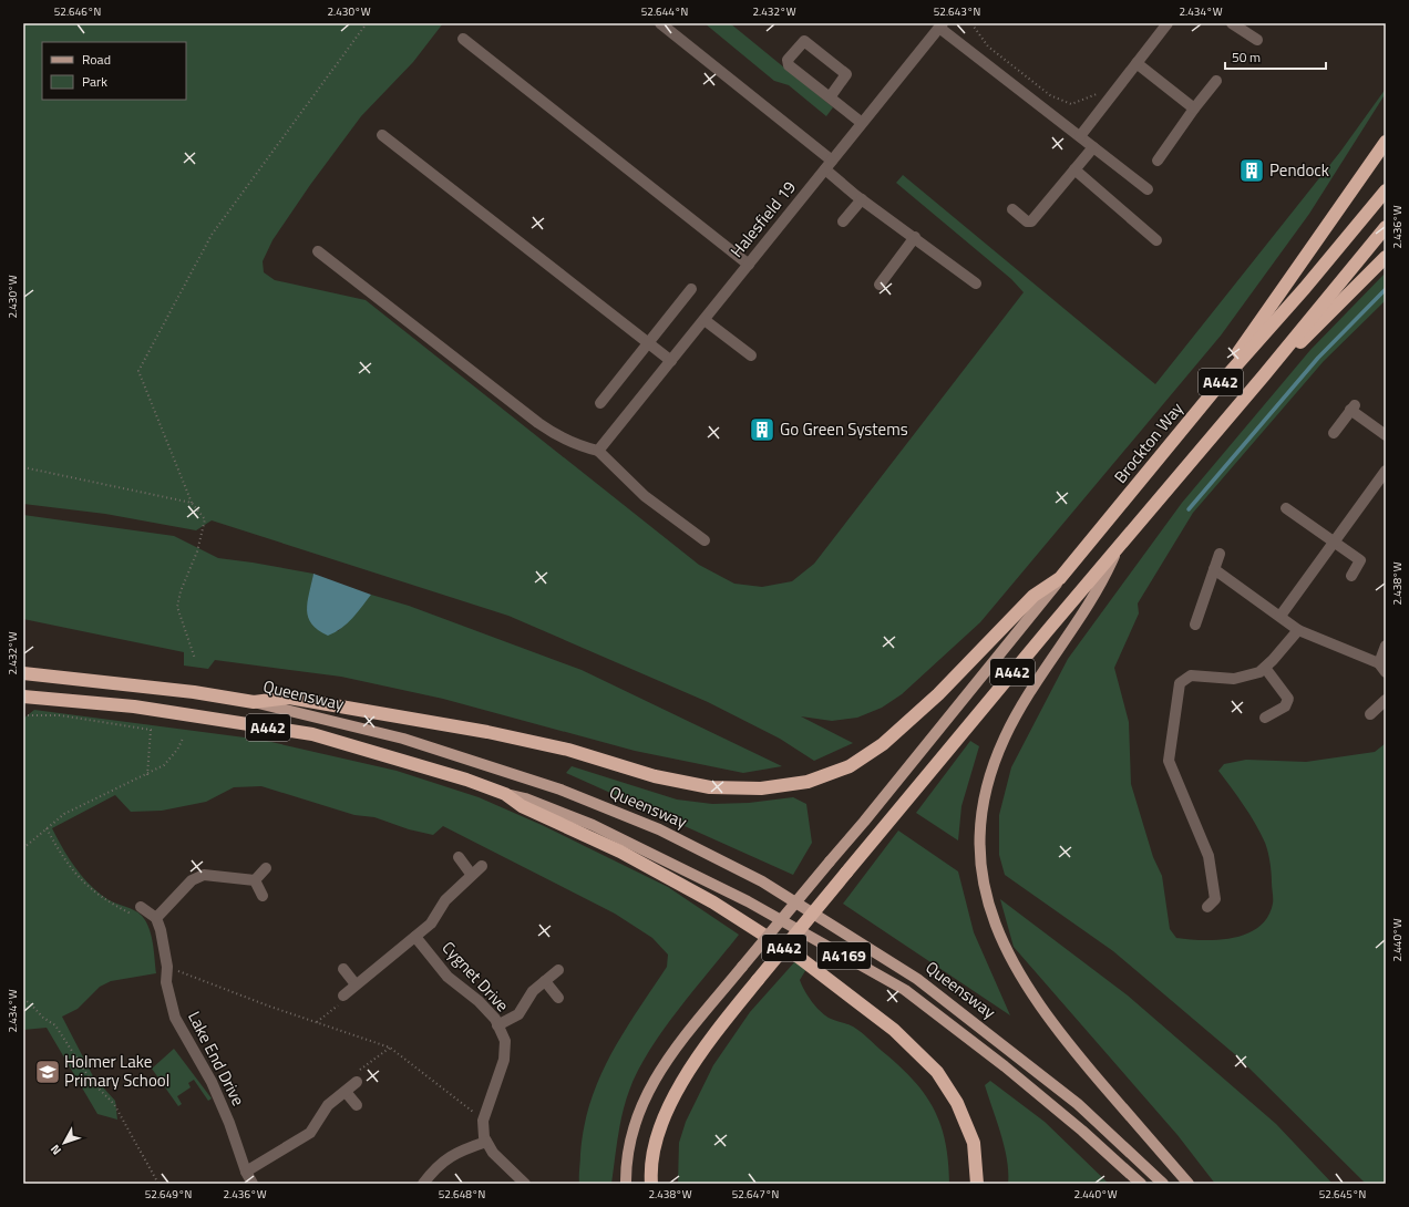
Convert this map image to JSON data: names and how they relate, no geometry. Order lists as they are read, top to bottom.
{
  "streets": {
    "highway": ["A442", "Brockton Way", "Queensway"],
    "main road": ["A4169"],
    "street": ["Halesfield 19", "Cygnet Drive", "Lake End Drive"]
  },
  "crossings": [
    ["A442", "Brockton Way"],
    ["A442", "Queensway"]
  ],
  "places": {
    "building": ["Pendock", "Go Green Systems"],
    "school or university": ["Holmer Lake Primary School"]
  },
  "legend": ["Road", "Park"],
  "scale_bar": "50 m",
  "north": "bottom left",
  "coordinates": [
    "52.646°N",
    "2.430°W",
    "52.644°N",
    "2.432°W",
    "52.643°N",
    "2.434°W",
    "2.436°W",
    "2.438°W",
    "2.440°W",
    "52.649°N",
    "52.648°N",
    "52.647°N",
    "52.645°N"
  ]
}
